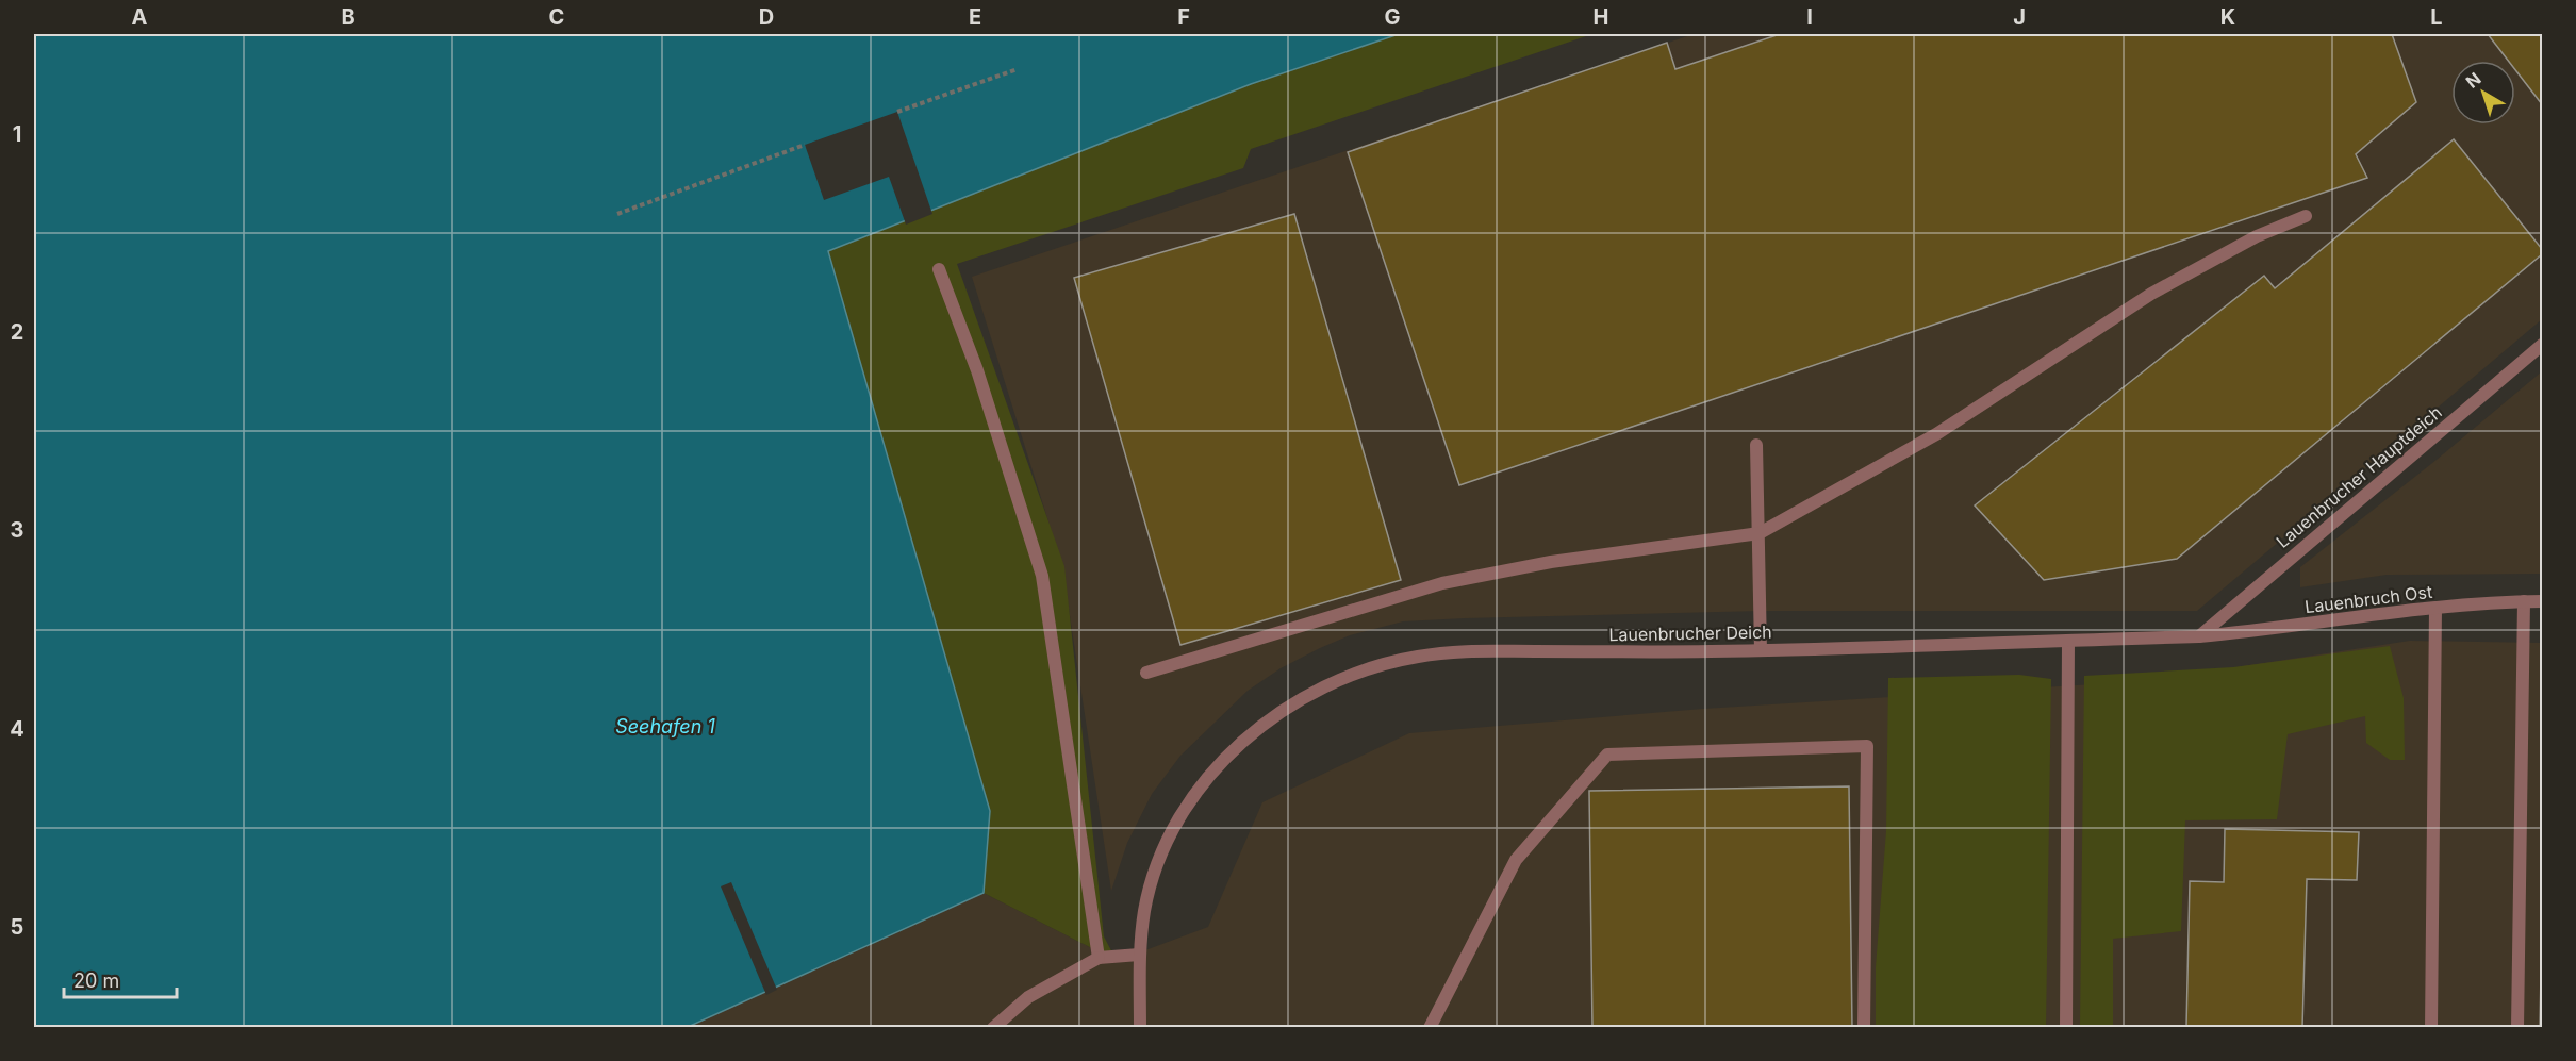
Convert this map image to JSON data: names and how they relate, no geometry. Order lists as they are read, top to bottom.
{
  "streets": {
    "street": ["Lauenbrucher Hauptdeich", "Lauenbruch Ost", "Lauenbrucher Deich"]
  },
  "crossings": [
    ["Lauenbrucher Hauptdeich", "Lauenbruch Ost"],
    ["Lauenbrucher Hauptdeich", "Lauenbrucher Deich"],
    ["Lauenbruch Ost", "Lauenbrucher Deich"]
  ],
  "water": ["Seehafen 1"],
  "scale_bar": "20 m",
  "north": "top left",
  "grid": {
    "columns": [
      "A",
      "B",
      "C",
      "D",
      "E",
      "F",
      "G",
      "H",
      "I",
      "J",
      "K",
      "L"
    ],
    "rows": [
      "1",
      "2",
      "3",
      "4",
      "5"
    ]
  }
}
